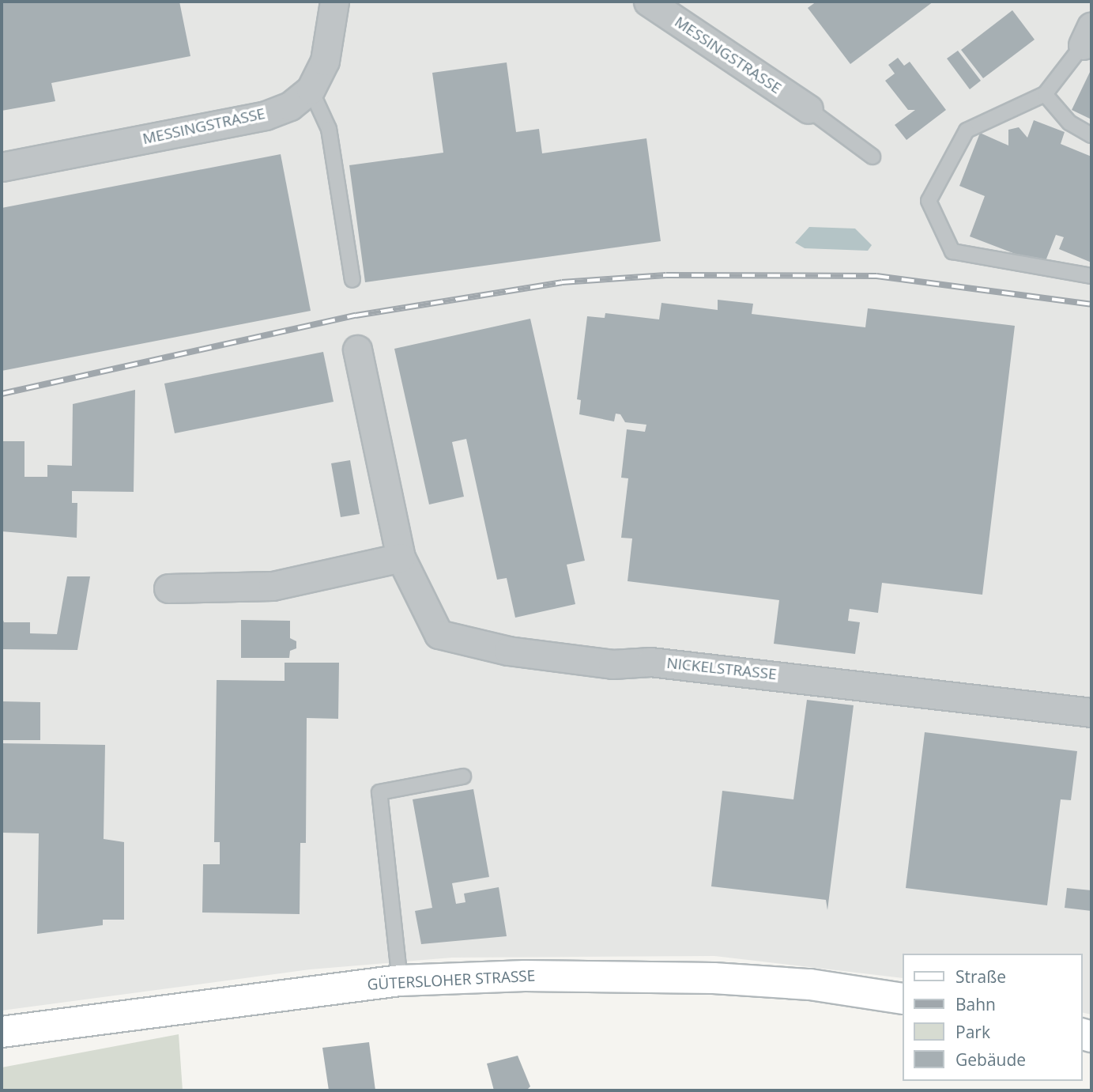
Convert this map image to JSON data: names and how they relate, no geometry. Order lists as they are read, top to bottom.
{
  "streets": {
    "main road": ["GÜTERSLOHER STRASSE"],
    "street": ["MESSINGSTRASSE", "NICKELSTRASSE"]
  },
  "legend": [
    "Straße",
    "Bahn",
    "Park",
    "Gebäude"
  ]
}
